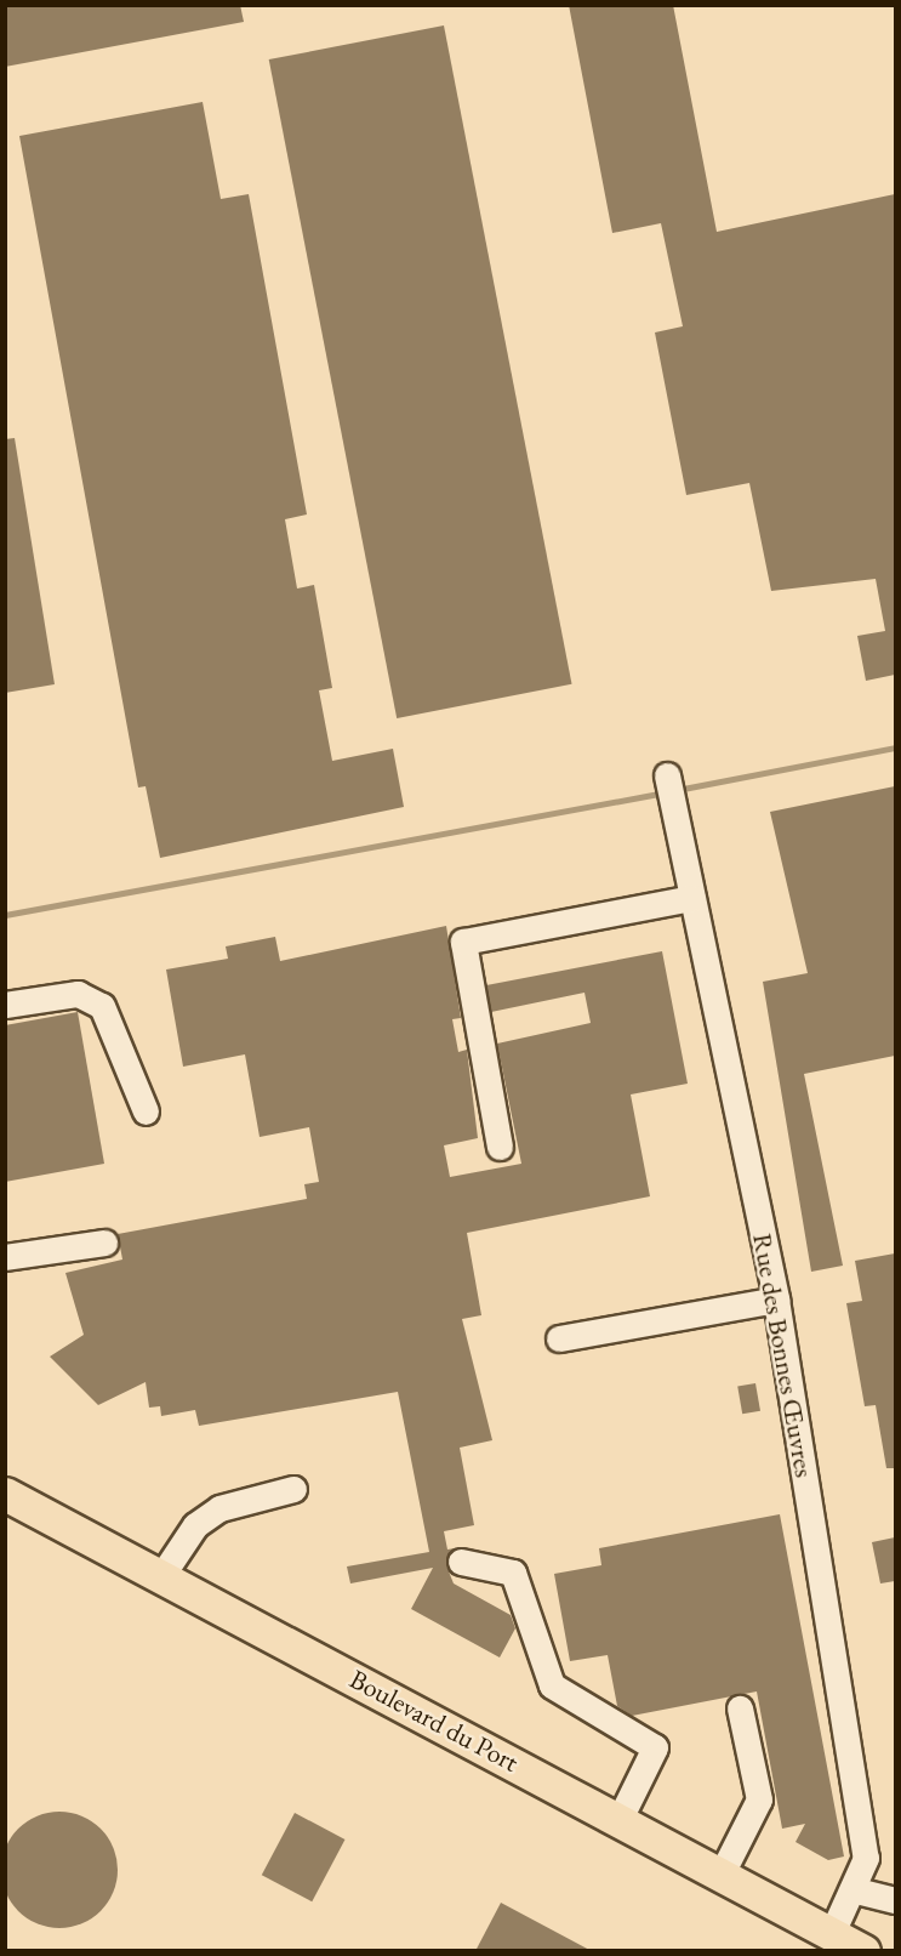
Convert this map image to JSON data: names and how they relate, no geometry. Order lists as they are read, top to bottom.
{
  "streets": {
    "main road": ["Boulevard du Port"],
    "lane": ["Rue des Bonnes Œuvres"]
  },
  "crossings": [
    ["Rue des Bonnes Œuvres", "Boulevard du Port"]
  ]
}
